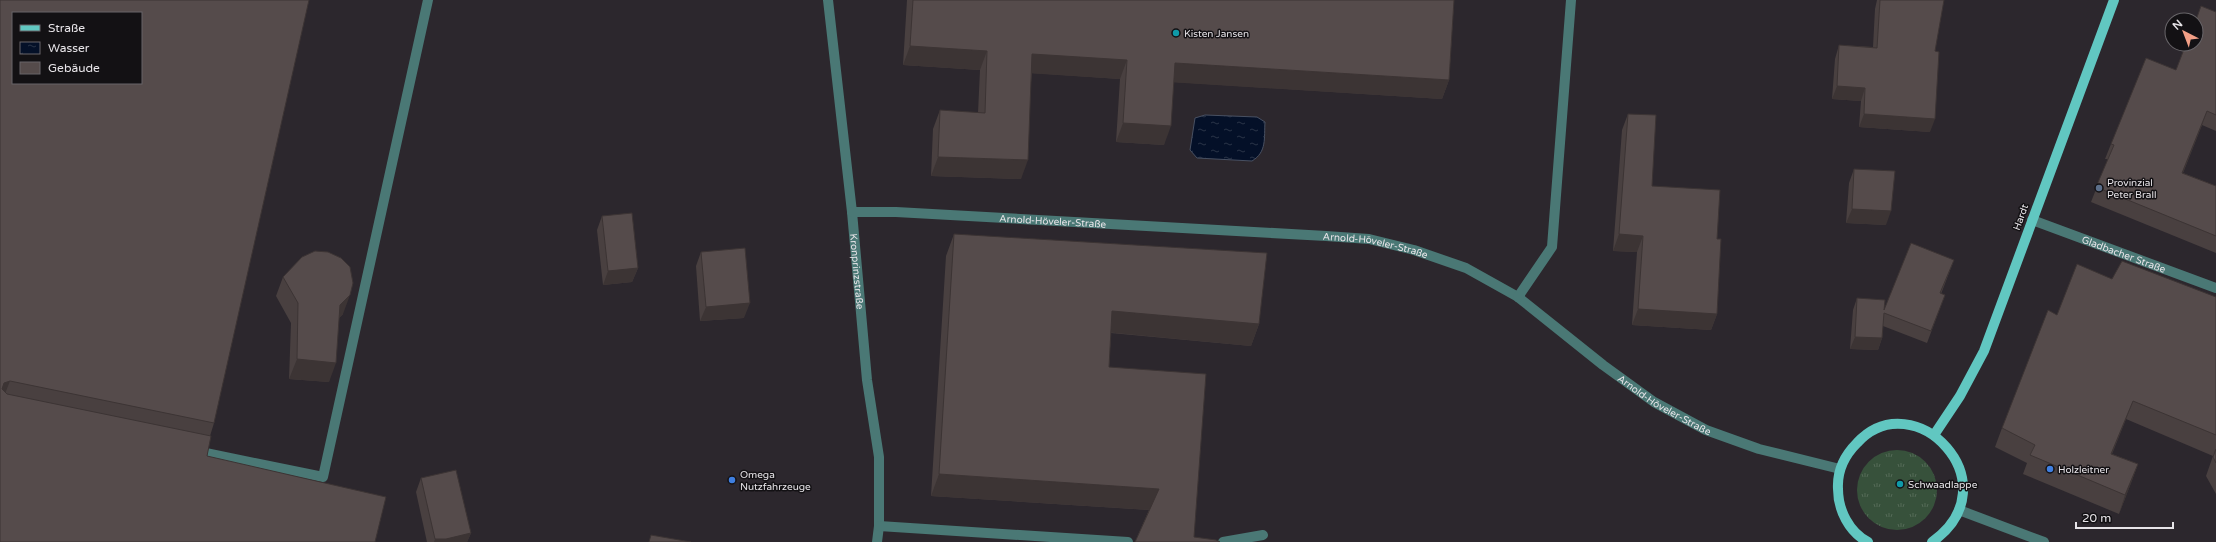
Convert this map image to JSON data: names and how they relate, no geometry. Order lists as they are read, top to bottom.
{
  "streets": {
    "main road": ["Hardt"],
    "street": ["Arnold-Höveler-Straße", "Gladbacher Straße", "Kronprinzstraße"]
  },
  "crossings": [
    ["Hardt", "Gladbacher Straße"],
    ["Arnold-Höveler-Straße", "Kronprinzstraße"]
  ],
  "places": [
    "Kisten Jansen",
    "Provinzial Peter Brall",
    "Holzleitner",
    "Omega Nutzfahrzeuge",
    "Schwaadlappe"
  ],
  "legend": ["Straße", "Wasser", "Gebäude"],
  "scale_bar": "20 m",
  "north": "top left"
}
